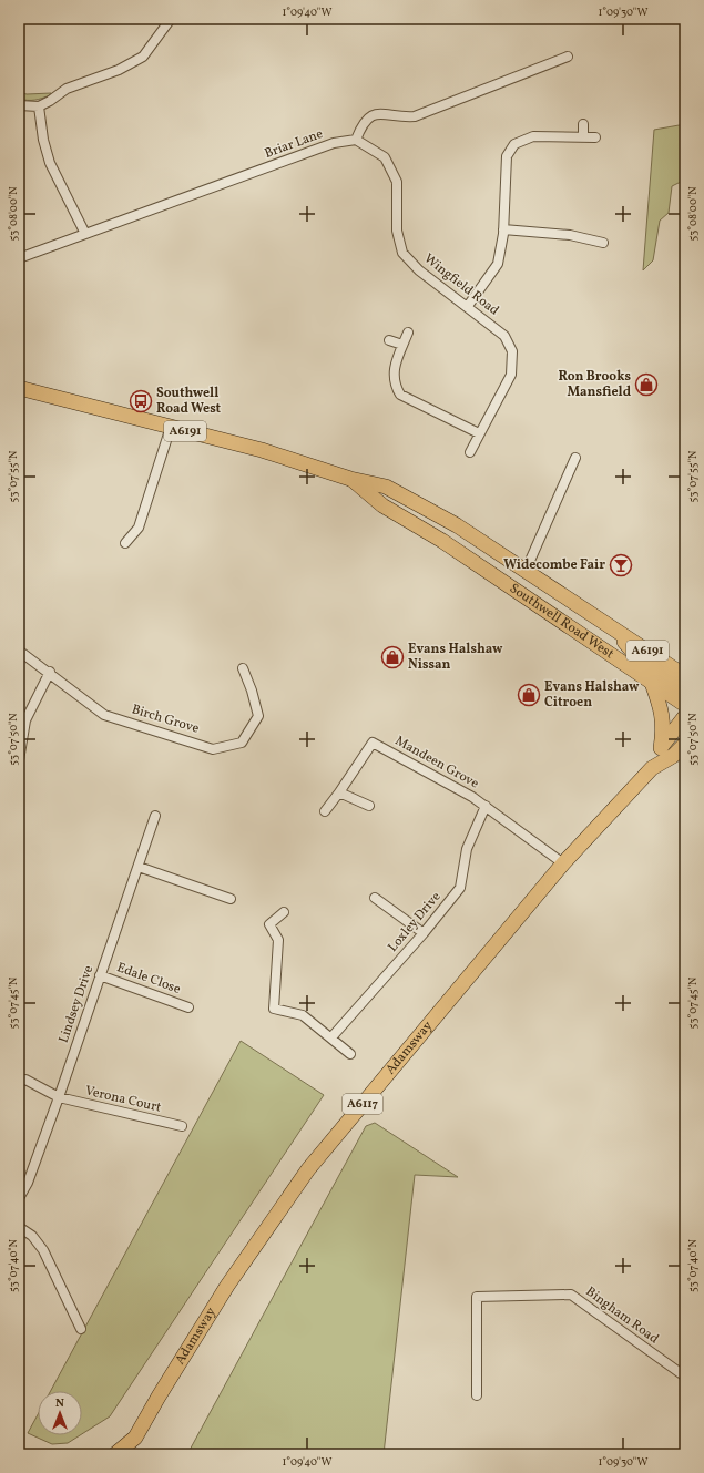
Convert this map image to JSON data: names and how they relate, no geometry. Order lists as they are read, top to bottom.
{
  "streets": {
    "main road": [
      "A6191",
      "Southwell Road West",
      "Adamsway",
      "A6117"
    ],
    "street": [
      "Briar Lane",
      "Wingfield Road",
      "Birch Grove",
      "Mandeen Grove",
      "Loxley Drive",
      "Edale Close",
      "Lindsey Drive",
      "Verona Court",
      "Bingham Road"
    ]
  },
  "crossings": [
    ["Briar Lane", "Wingfield Road"],
    ["Mandeen Grove", "Loxley Drive"],
    ["Mandeen Grove", "Adamsway"],
    ["Edale Close", "Lindsey Drive"],
    ["Lindsey Drive", "Verona Court"]
  ],
  "places": {
    "shop": ["Ron Brooks Mansfield", "Evans Halshaw Nissan", "Evans Halshaw Citroen"],
    "bus stop": ["Southwell Road West"],
    "bar": ["Widecombe Fair"]
  },
  "north": "top",
  "coordinates": [
    "1°09'40\"W",
    "1°09'30\"W",
    "53°08'00\"N",
    "53°07'55\"N",
    "53°07'50\"N",
    "53°07'45\"N",
    "53°07'40\"N"
  ]
}
